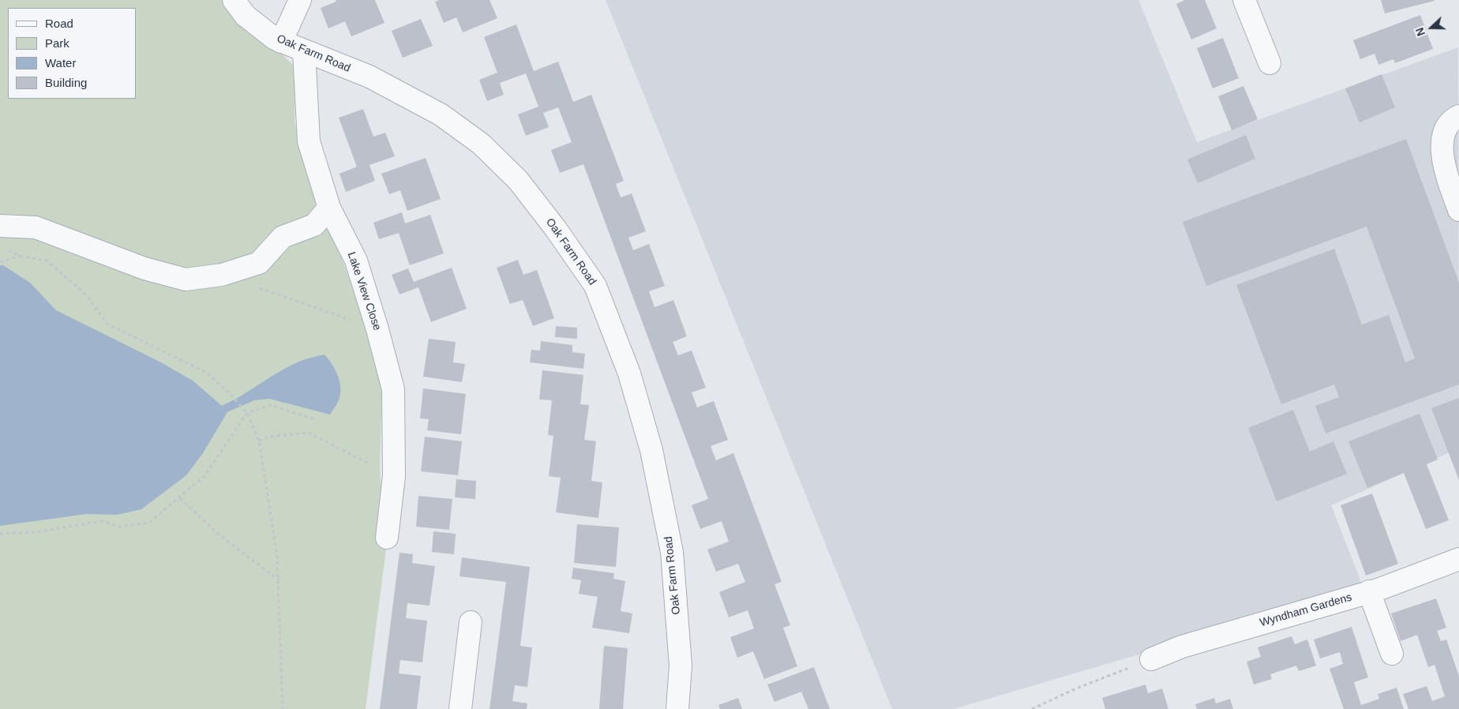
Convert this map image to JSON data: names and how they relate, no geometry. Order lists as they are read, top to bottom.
{
  "streets": {
    "street": ["Oak Farm Road", "Lake View Close", "Wyndham Gardens"]
  },
  "crossings": [
    ["Oak Farm Road", "Lake View Close"]
  ],
  "legend": [
    "Road",
    "Park",
    "Water",
    "Building"
  ],
  "north": "left"
}
